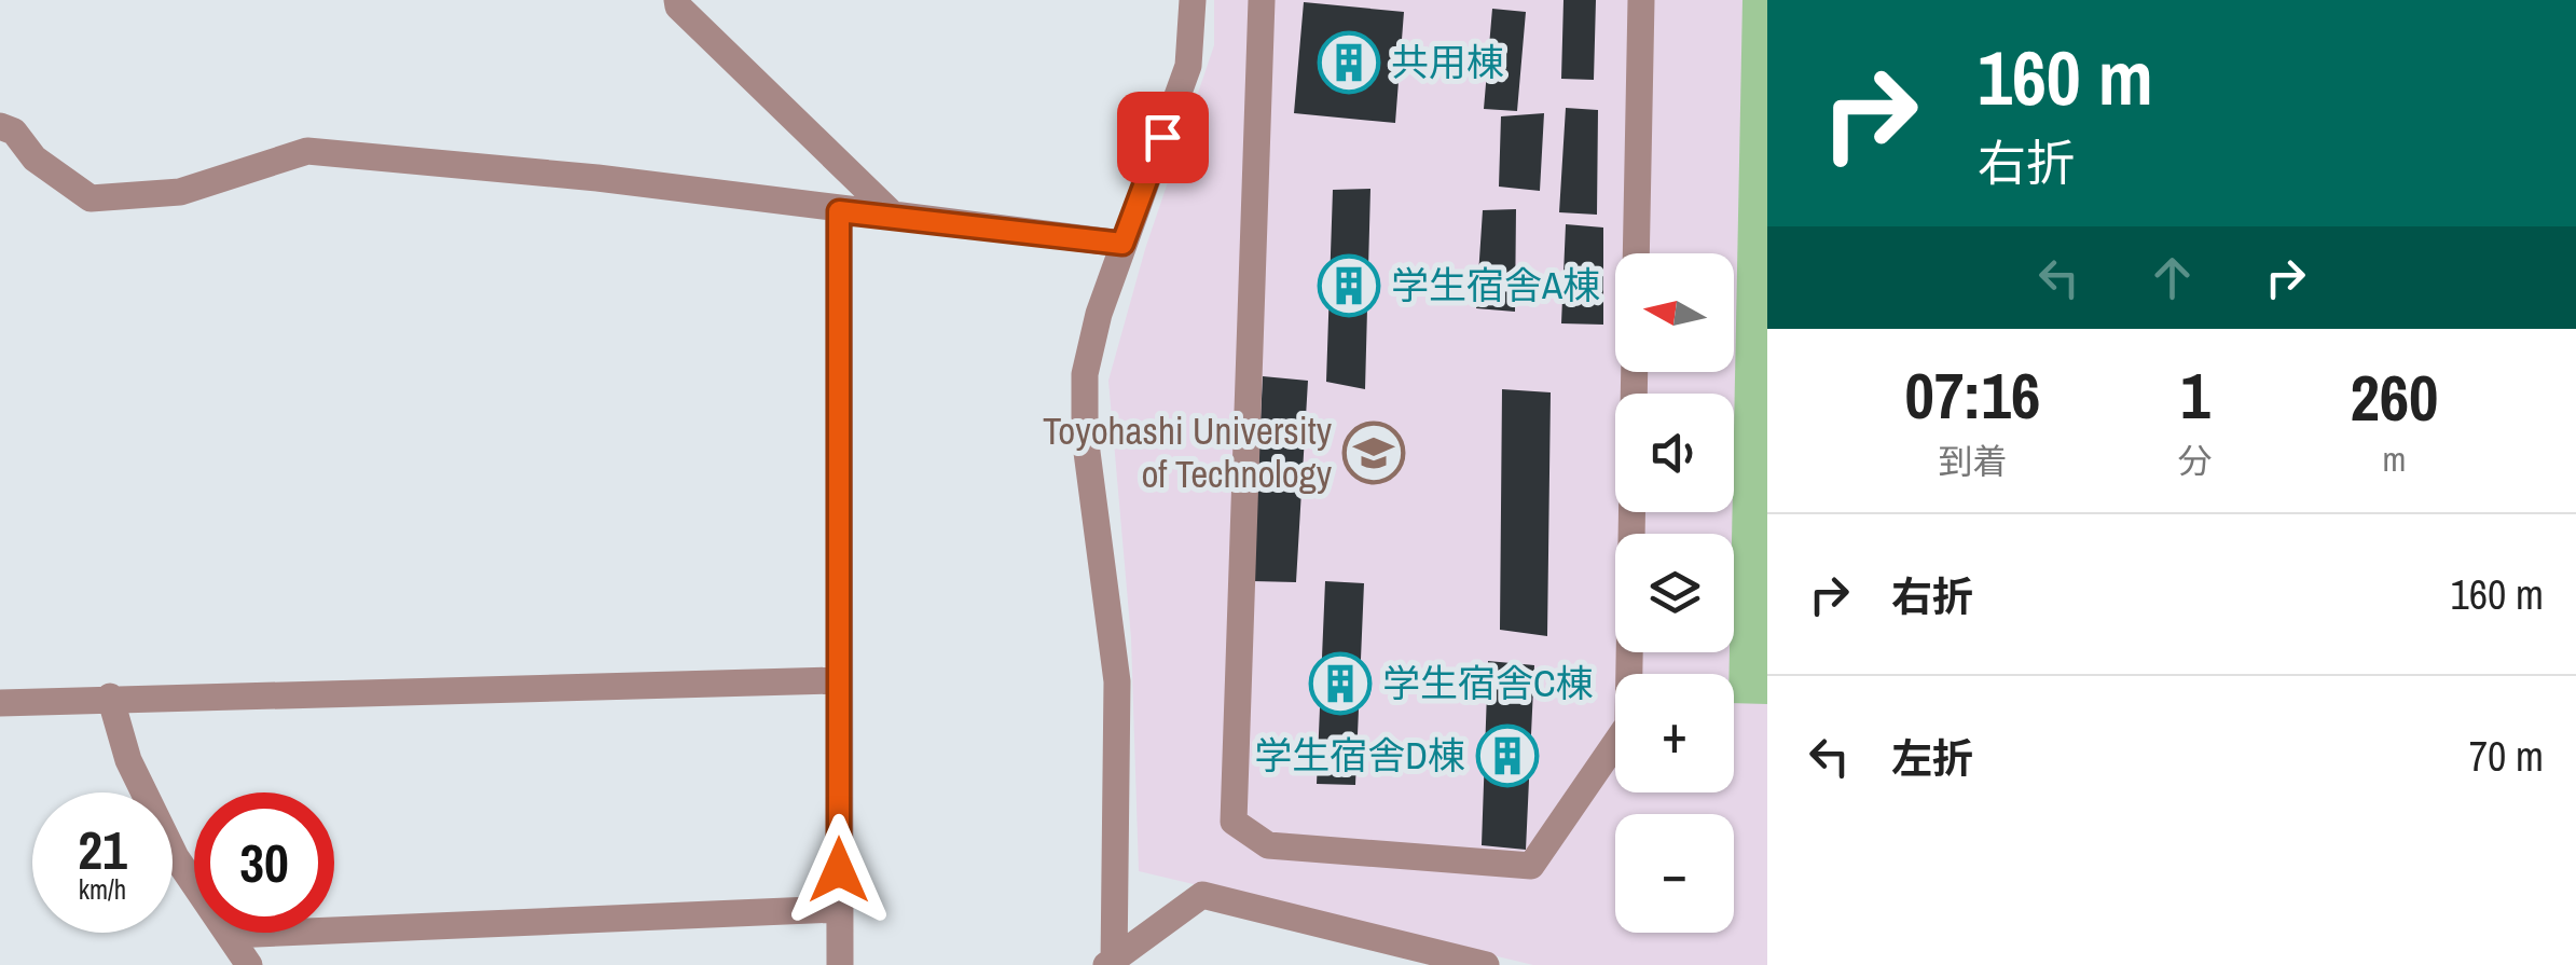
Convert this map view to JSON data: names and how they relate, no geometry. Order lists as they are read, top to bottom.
{
  "places": {
    "building": [
      "共用棟",
      "学生宿舎A棟",
      "学生宿舎C棟",
      "学生宿舎D棟"
    ],
    "school or university": ["Toyohashi University of Technology"]
  },
  "north": "left",
  "page": {
    "turn": ["160 m", "右折"],
    "map_buttons": ["+", "−"],
    "eta": [
      "07:16",
      "到着",
      "1",
      "分",
      "260",
      "m"
    ],
    "list": [
      {
        "name": "右折",
        "value": "160 m"
      },
      {
        "name": "左折",
        "value": "70 m"
      }
    ],
    "speed": "21 km/h",
    "limit": "30"
  }
}
